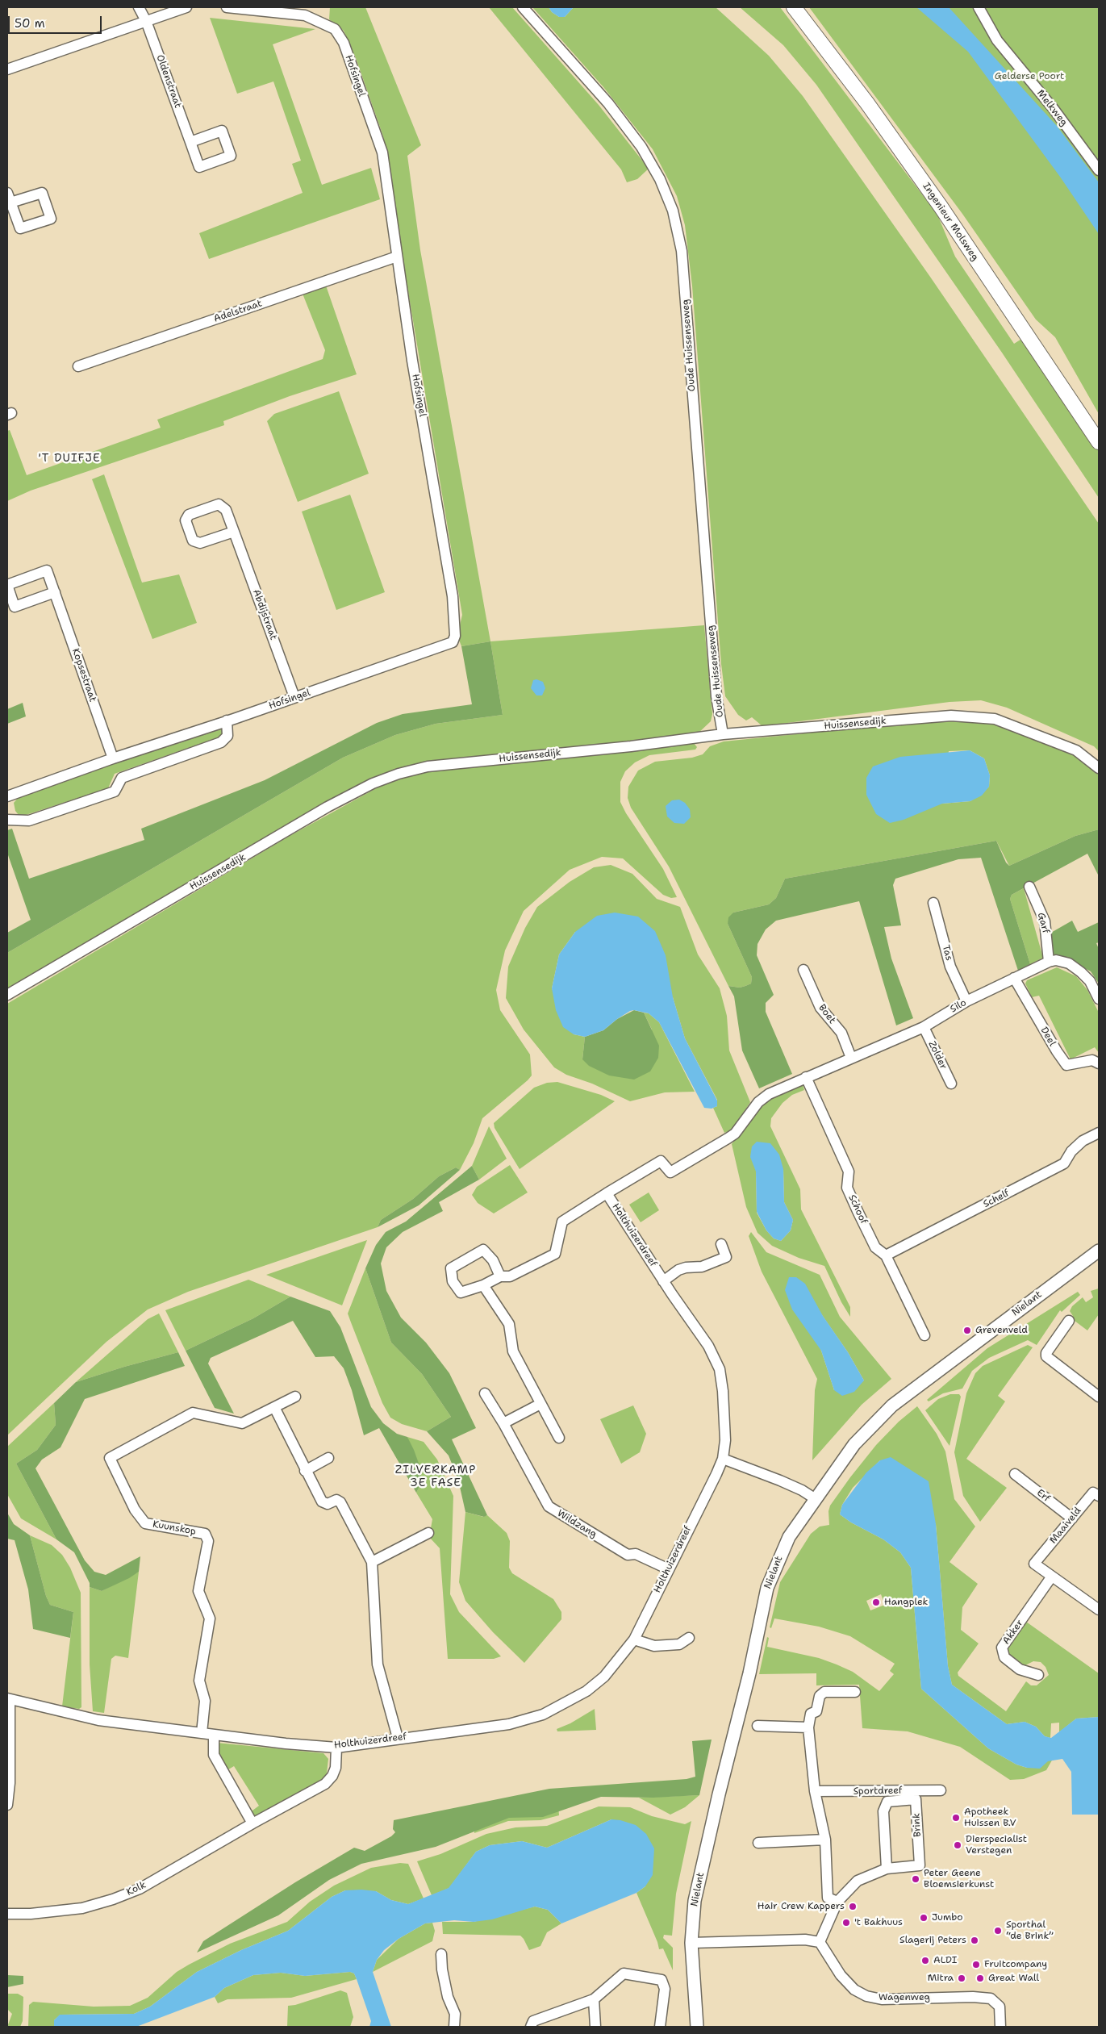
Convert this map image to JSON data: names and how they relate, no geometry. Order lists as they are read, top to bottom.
{
  "streets": {
    "main road": ["Ingenieur Molsweg"],
    "street": [
      "Hofsingel",
      "Oldenstraat",
      "Melkweg",
      "Adelstraat",
      "Oude Huissenseweg",
      "Abdijstraat",
      "Kopsestraat",
      "Huissensedijk",
      "Garf",
      "Tas",
      "Silo",
      "Boet",
      "Deel",
      "Zolder",
      "Schelf",
      "Schoof",
      "Holthuizerdreef",
      "Nielant",
      "Erf",
      "Wildzang",
      "Maaiveld",
      "Kuunskop",
      "Akker",
      "Sportdreef",
      "Brink",
      "Kolk",
      "Wagenweg"
    ]
  },
  "crossings": [
    ["Hofsingel", "Adelstraat"],
    ["Hofsingel", "Abdijstraat"],
    ["Hofsingel", "Kopsestraat"],
    ["Oude Huissenseweg", "Huissensedijk"],
    ["Garf", "Silo"],
    ["Tas", "Silo"],
    ["Silo", "Boet"],
    ["Silo", "Deel"],
    ["Silo", "Zolder"],
    ["Silo", "Schoof"],
    ["Silo", "Holthuizerdreef"],
    ["Schelf", "Schoof"],
    ["Schoof", "Holthuizerdreef"],
    ["Holthuizerdreef", "Wildzang"],
    ["Holthuizerdreef", "Kuunskop"],
    ["Holthuizerdreef", "Kolk"],
    ["Erf", "Maaiveld"],
    ["Maaiveld", "Akker"],
    ["Brink", "Wagenweg"]
  ],
  "districts": ["'T DUIFJE", "ZILVERKAMP 3E FASE"],
  "parks": ["Gelderse Poort"],
  "places": [
    "Grevenveld",
    "Hangplek",
    "Apotheek Huissen B.V",
    "Dierspecialist Verstegen",
    "Peter Geene Bloemsierkunst",
    "Hair Crew Kappers",
    "Jumbo",
    "'t Bakhuus",
    "Sporthal “de Brink”",
    "Slagerij Peters",
    "ALDI",
    "Fruitcompany",
    "Mitra",
    "Great Wall"
  ],
  "scale_bar": "50 m"
}
